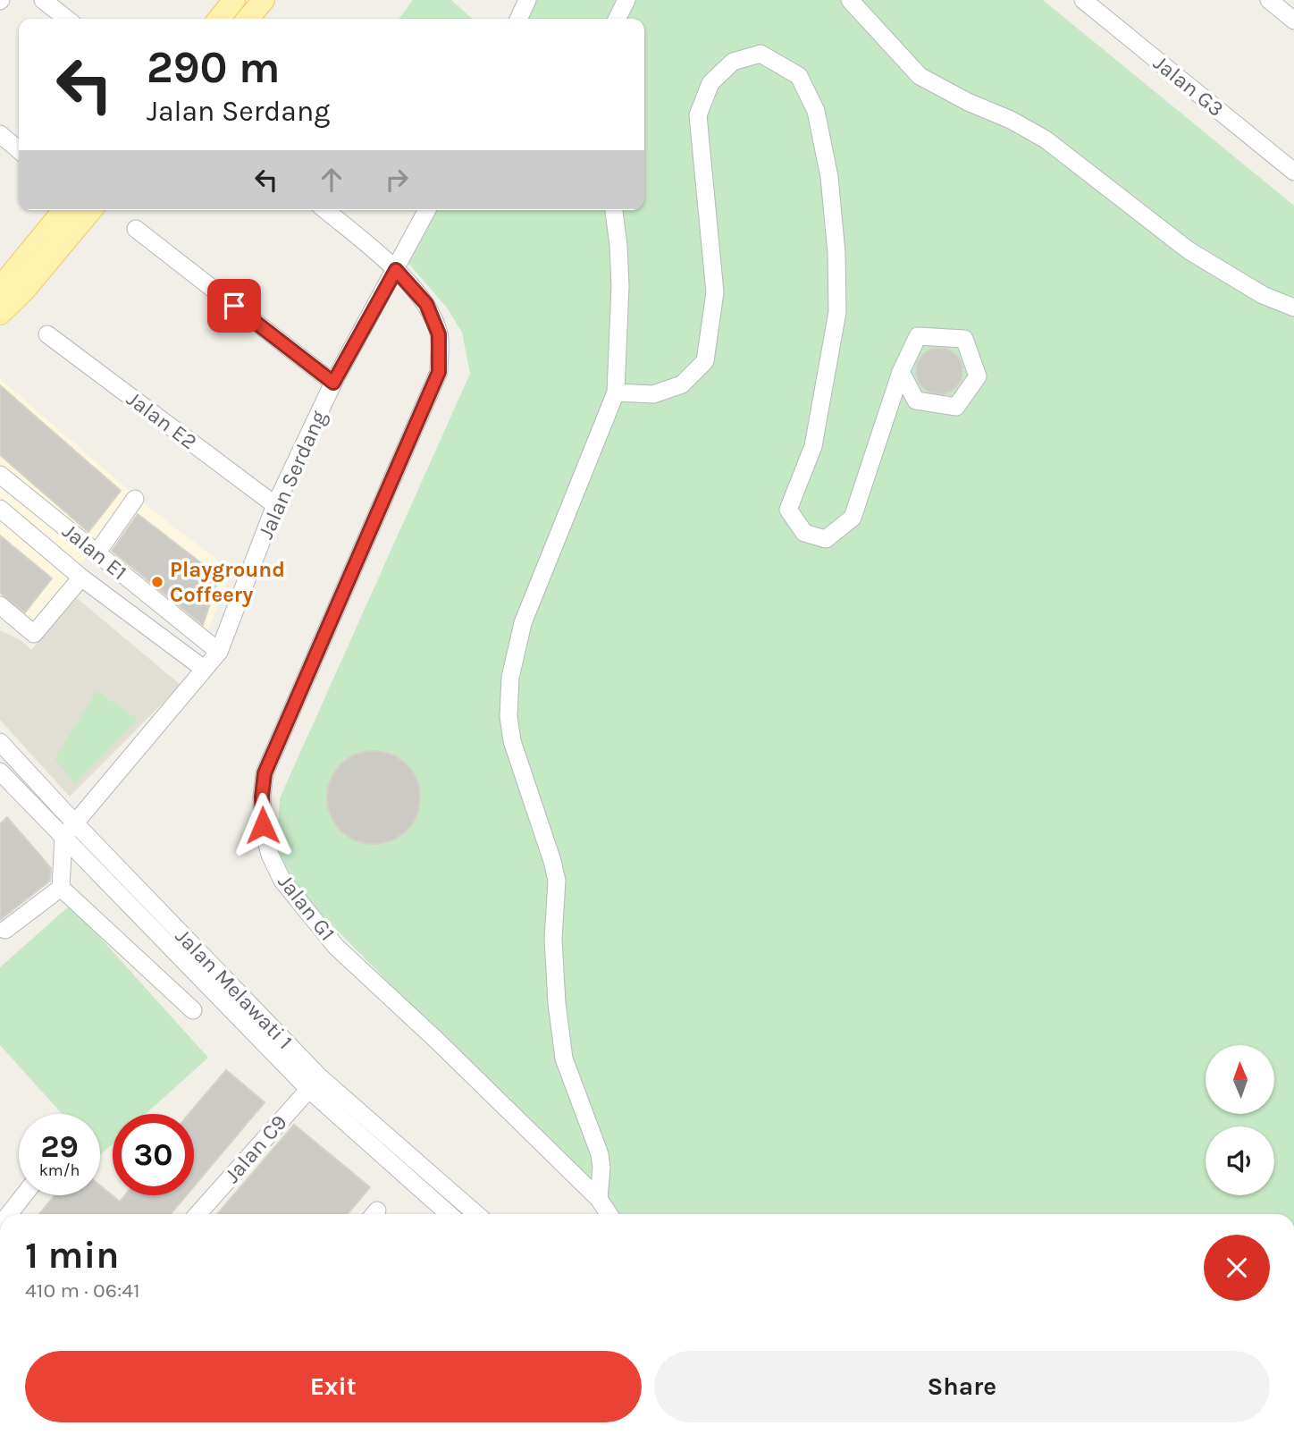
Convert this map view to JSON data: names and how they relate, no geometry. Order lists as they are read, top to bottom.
{
  "streets": {
    "street": [
      "Jalan G3",
      "Jalan E2",
      "Jalan Serdang",
      "Jalan E1",
      "Jalan G1",
      "Jalan C9"
    ]
  },
  "crossings": [
    ["Jalan E2", "Jalan Serdang"],
    ["Jalan Serdang", "Jalan E1"],
    ["Jalan Serdang", "Jalan G1"]
  ],
  "places": ["Playground Coffeery"],
  "north": "top",
  "page": {
    "turn": ["290 m", "Jalan Serdang"],
    "speed": "29 km/h",
    "limit": "30",
    "heading": ["1 min", "410 m · 06:41"],
    "buttons": ["Exit", "Share"]
  }
}
